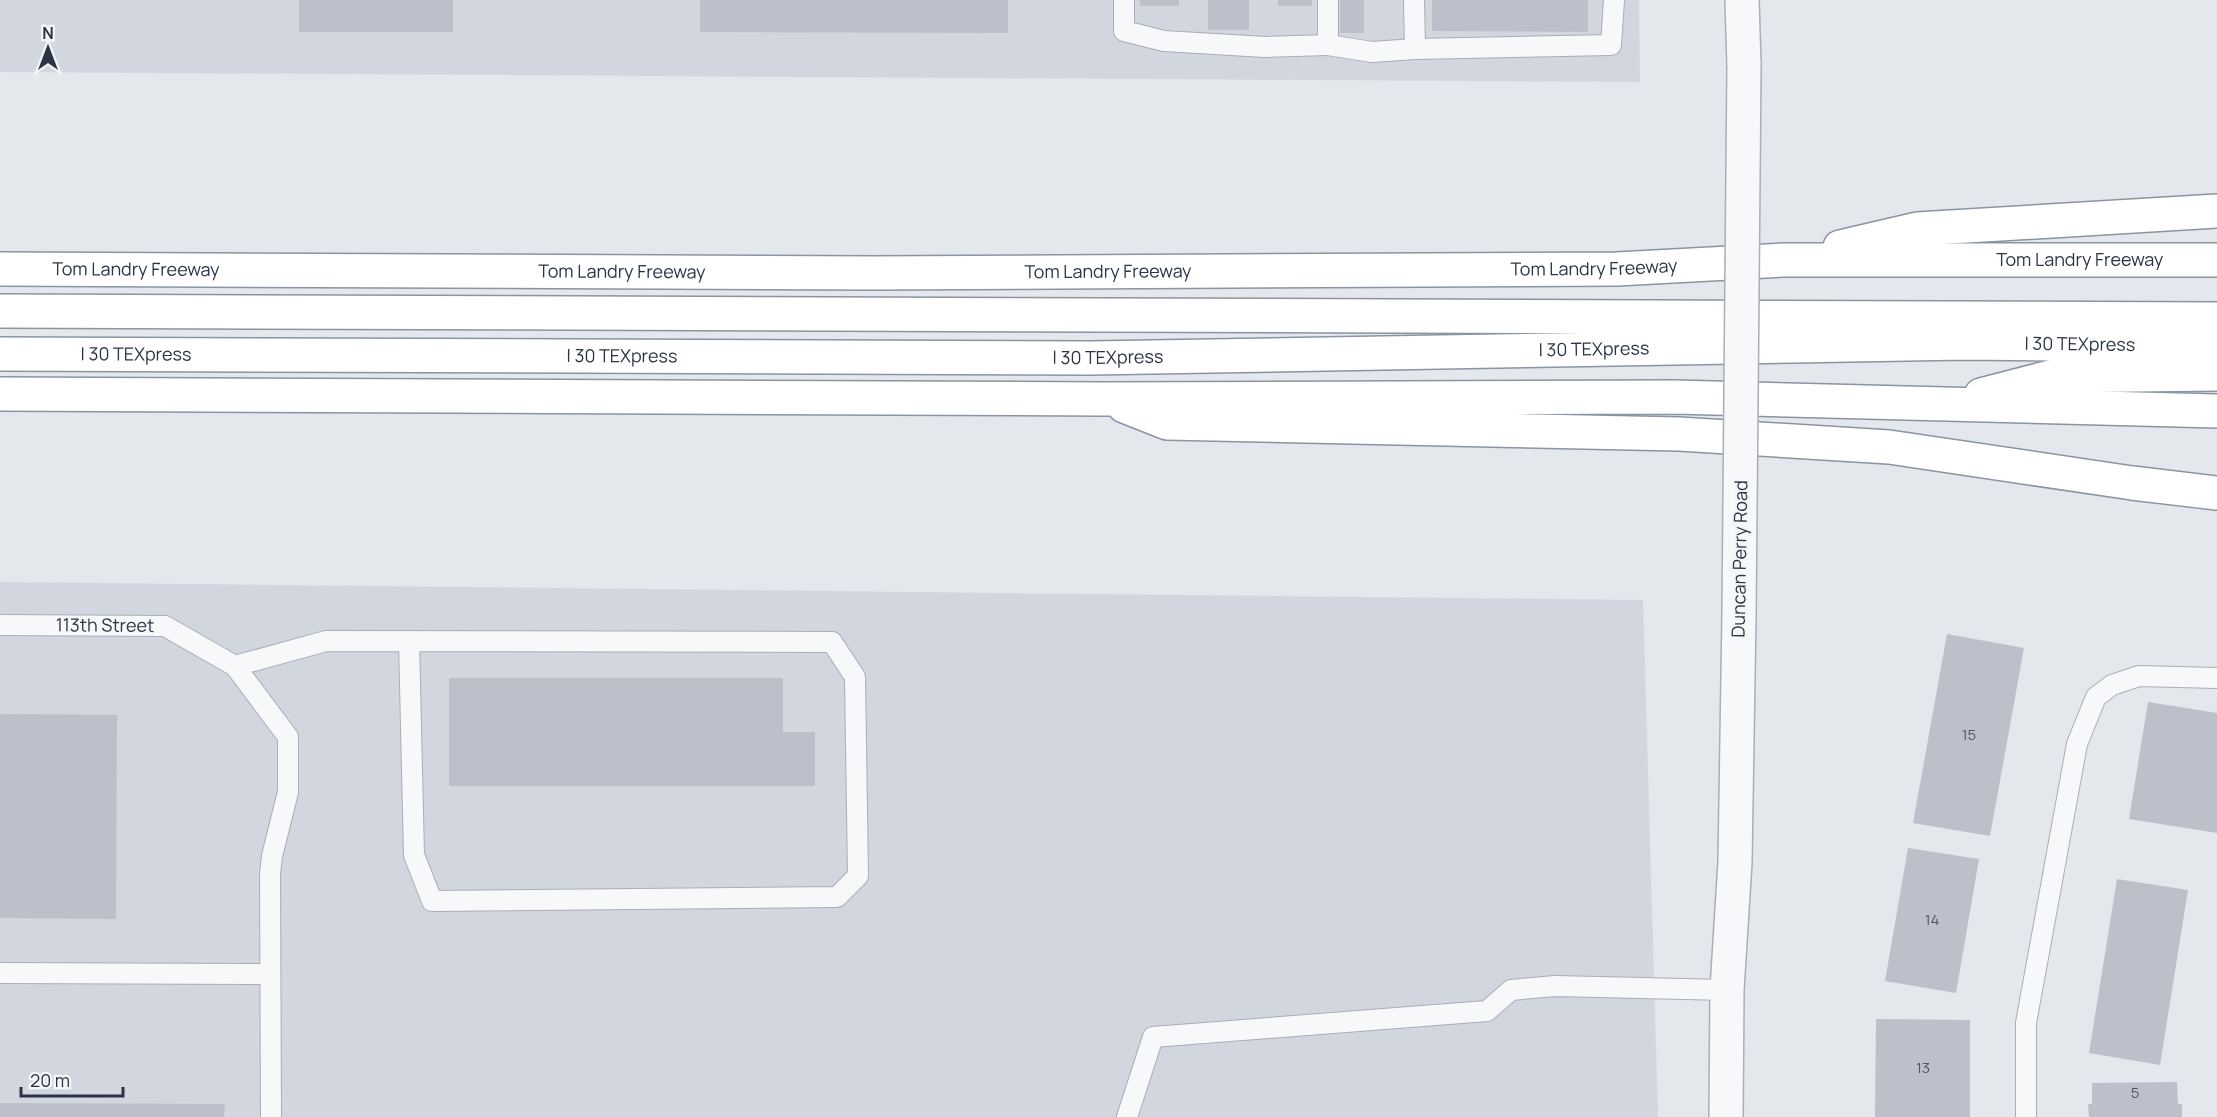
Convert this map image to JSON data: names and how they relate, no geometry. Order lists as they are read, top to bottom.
{
  "streets": {
    "highway": ["Tom Landry Freeway", "I 30 TEXpress"],
    "street": ["Duncan Perry Road"],
    "lane": ["113th Street"]
  },
  "house_numbers": [
    "15",
    "14",
    "13",
    "5"
  ],
  "scale_bar": "20 m",
  "north": "top"
}
